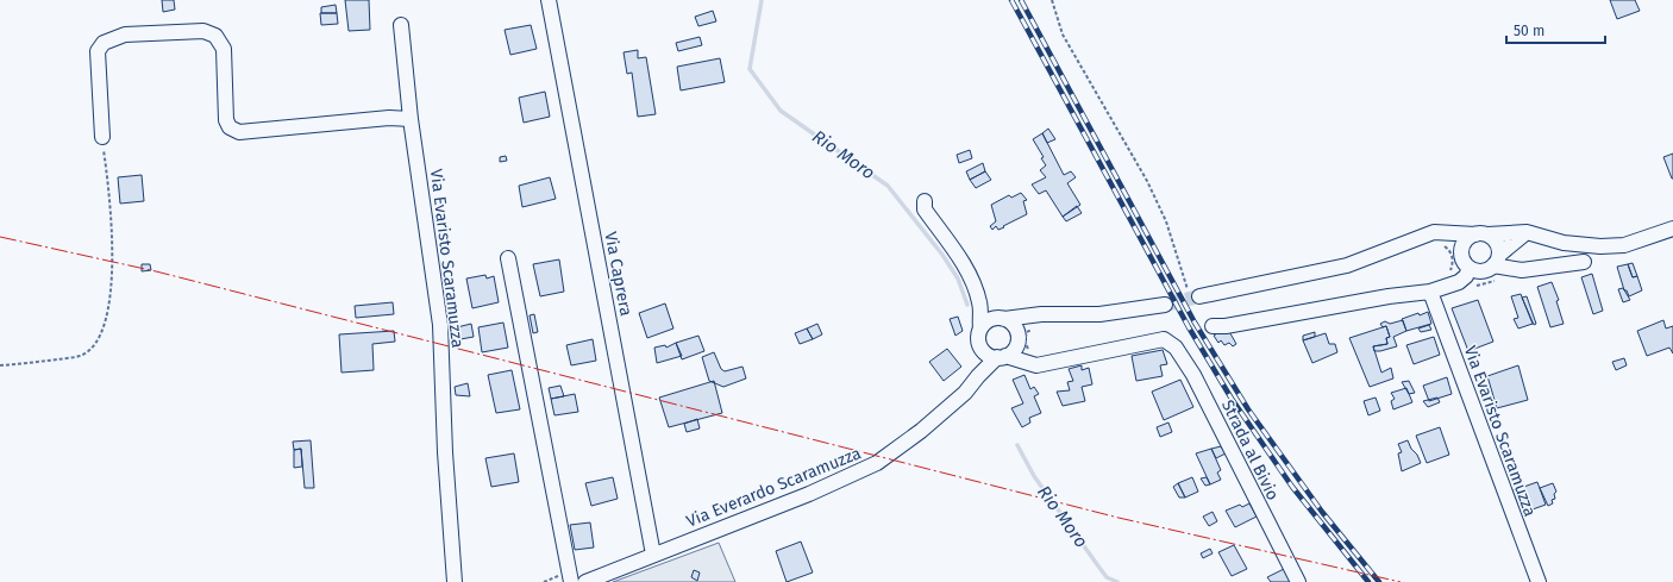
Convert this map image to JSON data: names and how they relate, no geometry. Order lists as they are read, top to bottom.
{
  "streets": {
    "street": [
      "Via Evaristo Scaramuzza",
      "Via Caprera",
      "Strada al Bivio",
      "Via Everardo Scaramuzza"
    ]
  },
  "crossings": [
    ["Via Caprera", "Via Everardo Scaramuzza"]
  ],
  "water": ["Rio Moro"],
  "scale_bar": "50 m"
}
